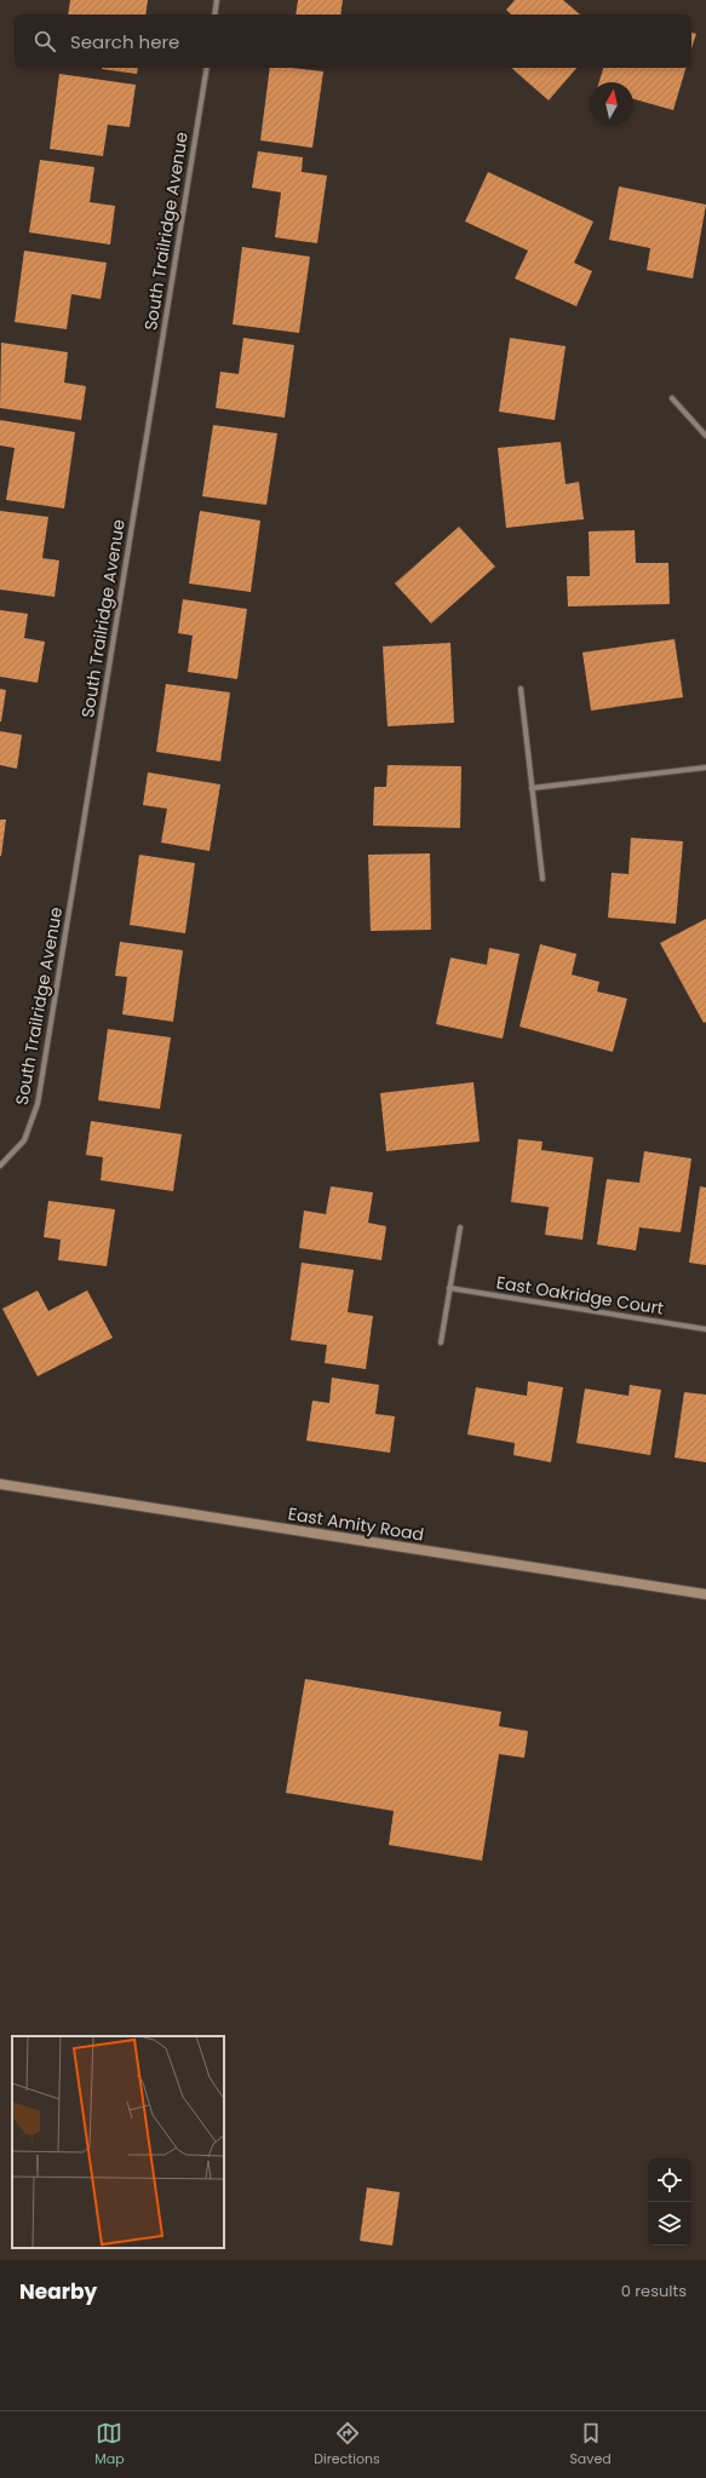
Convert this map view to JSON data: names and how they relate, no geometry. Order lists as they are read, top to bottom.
{
  "streets": {
    "street": ["South Trailridge Avenue", "East Oakridge Court", "East Amity Road"]
  },
  "north": "top",
  "page": {
    "search": "Search here",
    "heading": ["Nearby", "0 results"],
    "nav": ["Map", "Directions", "Saved"]
  }
}
